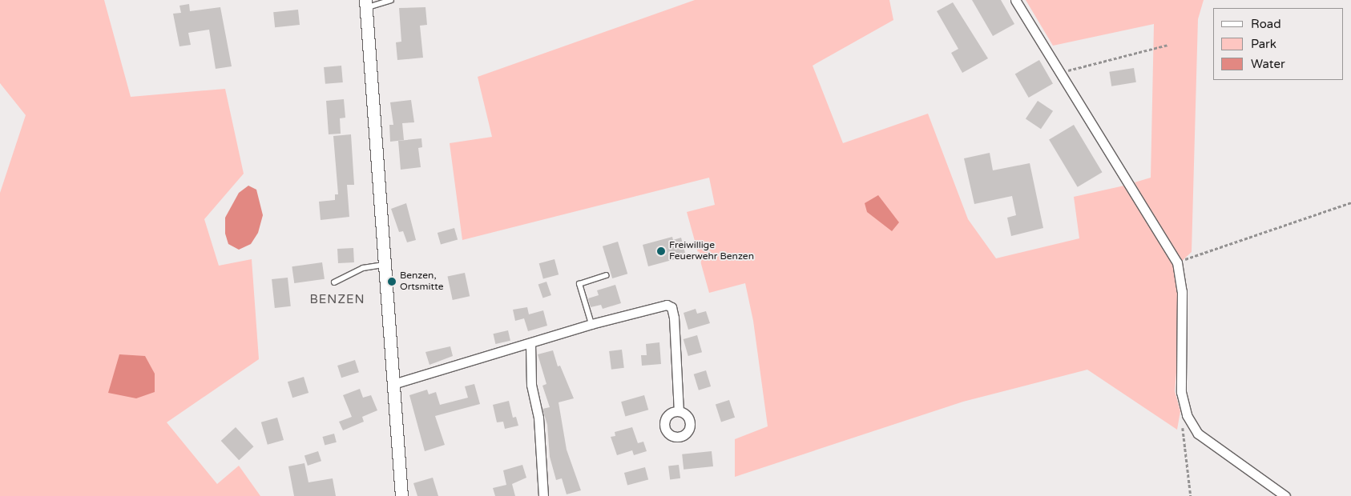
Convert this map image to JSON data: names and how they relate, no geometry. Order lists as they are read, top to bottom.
{
  "districts": ["BENZEN"],
  "places": ["Freiwillige Feuerwehr Benzen", "Benzen, Ortsmitte"],
  "legend": ["Road", "Park", "Water"]
}
